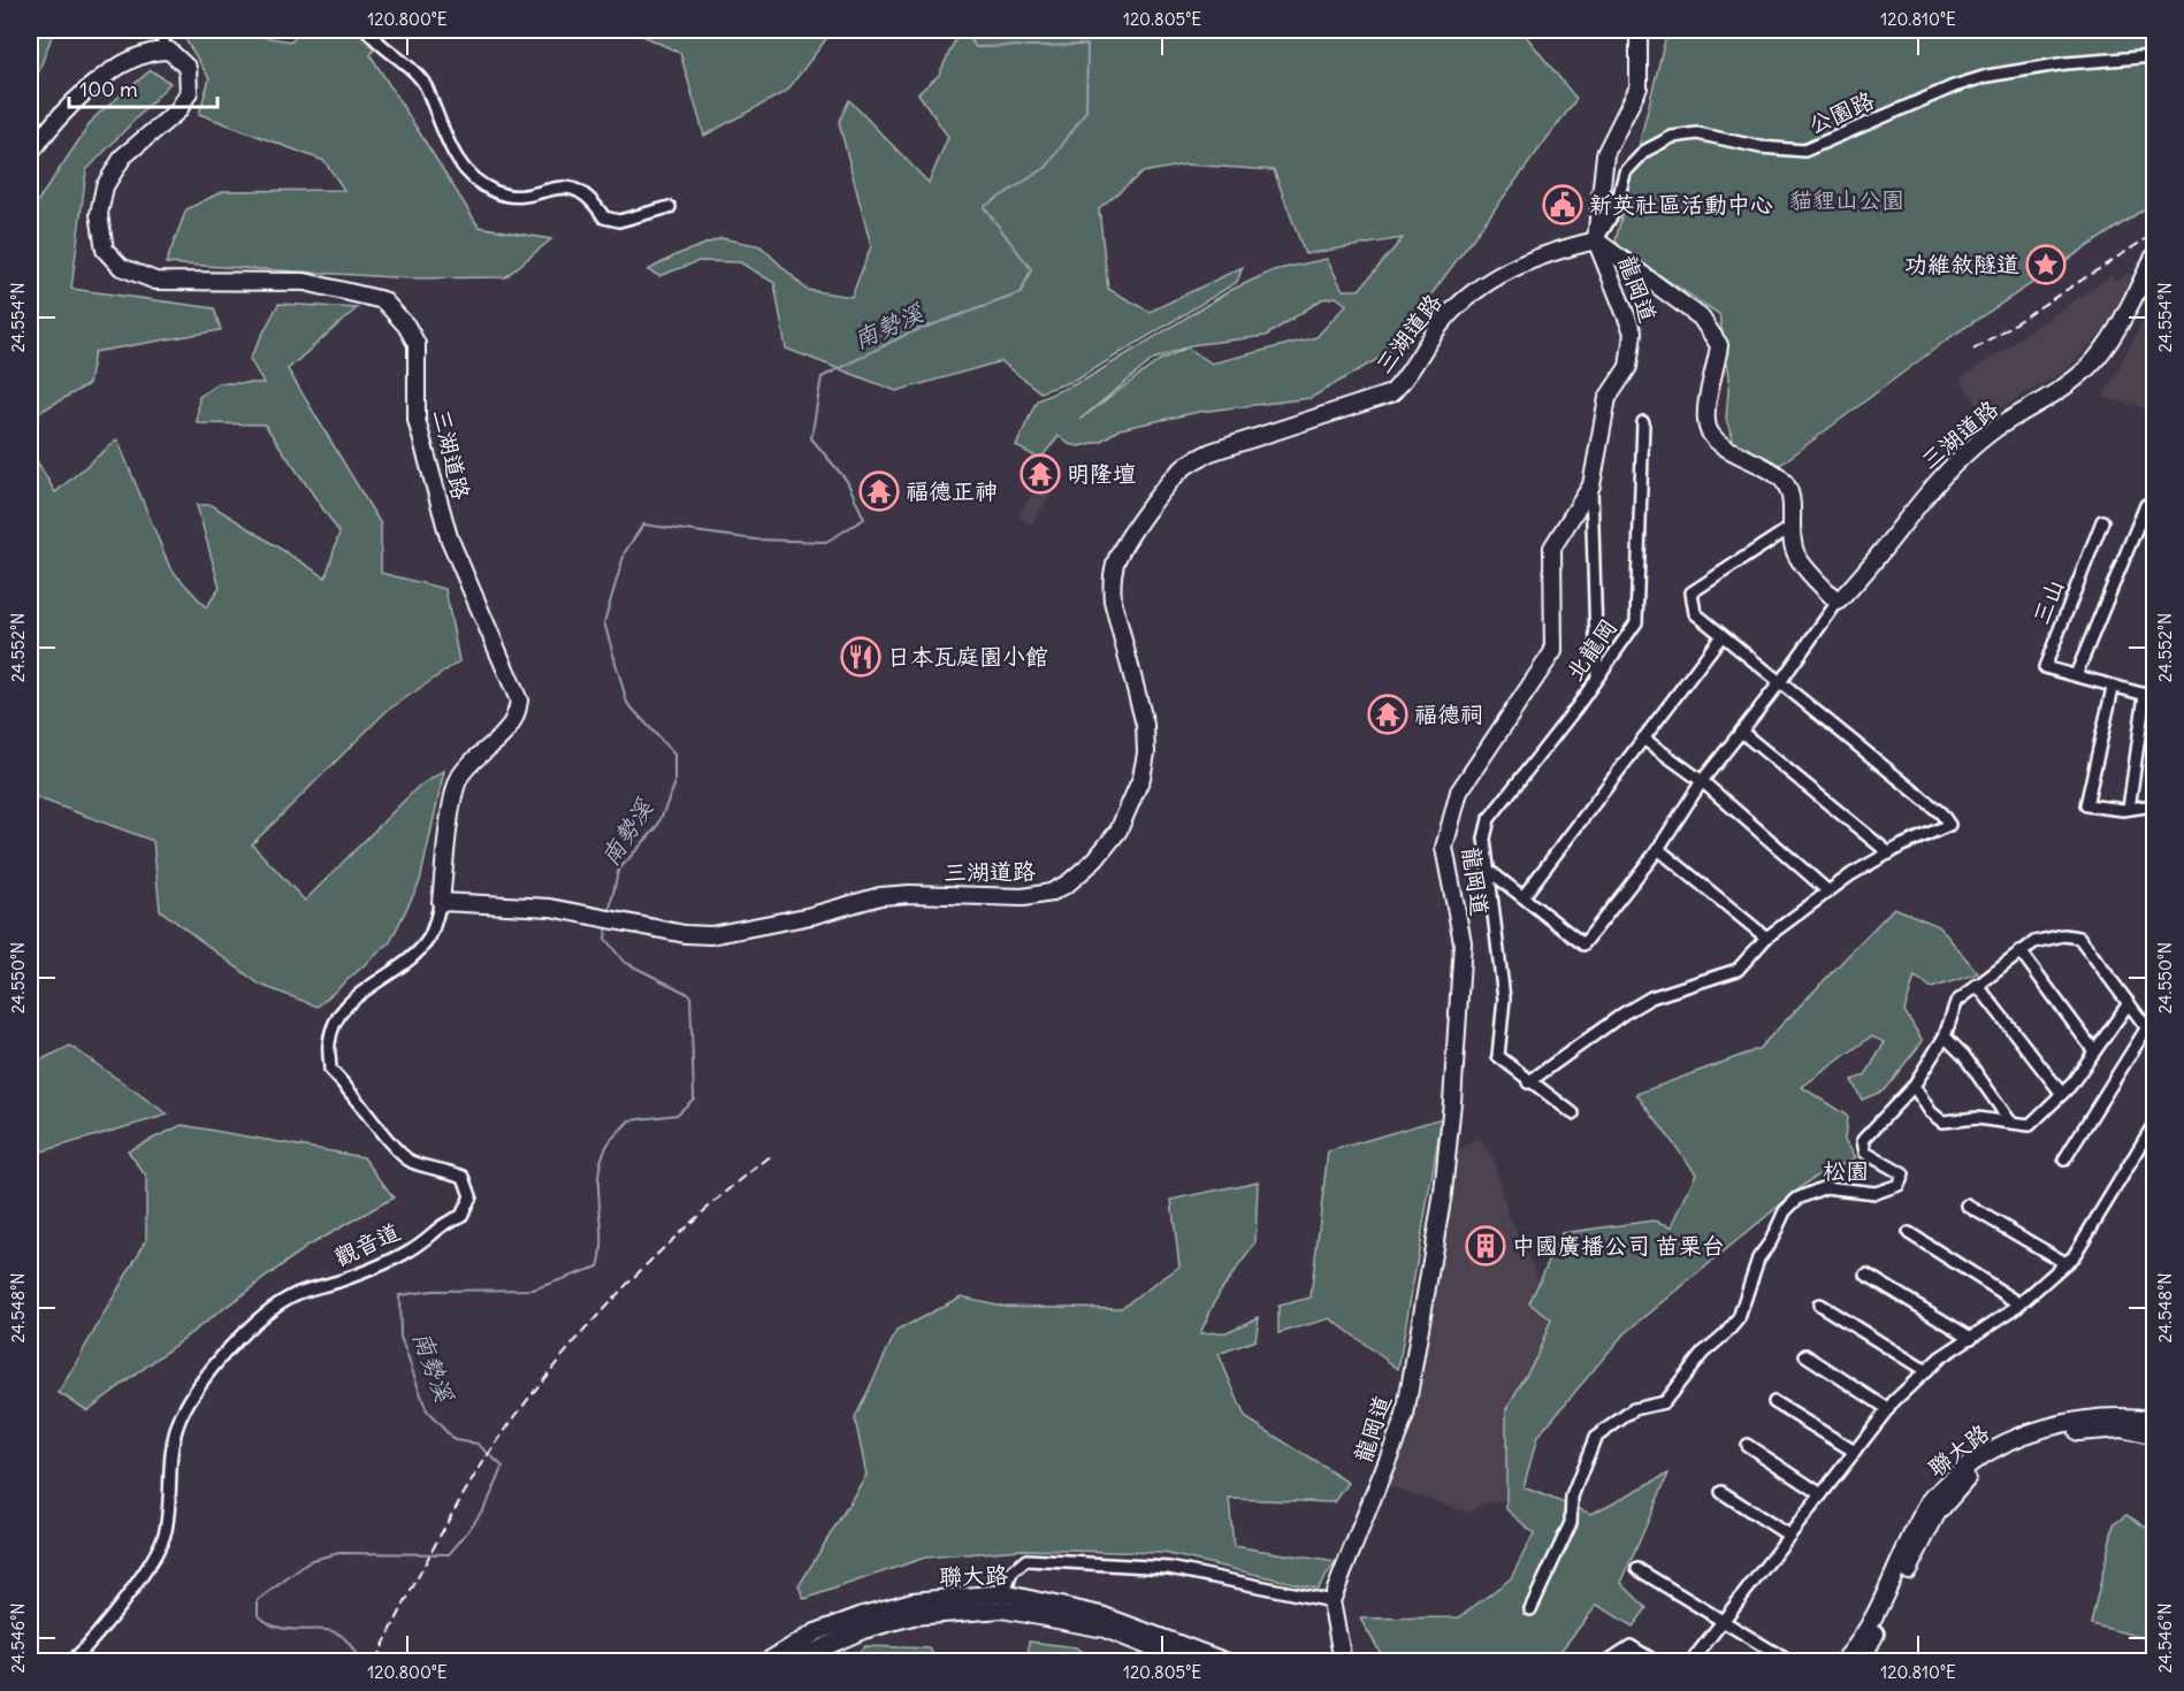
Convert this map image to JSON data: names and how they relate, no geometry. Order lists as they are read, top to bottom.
{
  "streets": {
    "street": [
      "公園路",
      "龍岡道",
      "三湖道路",
      "三山",
      "北龍岡",
      "松園",
      "觀音道",
      "聯大路"
    ]
  },
  "crossings": [
    ["公園路", "龍岡道"],
    ["公園路", "三湖道路"],
    ["龍岡道", "三湖道路"],
    ["三湖道路", "觀音道"]
  ],
  "water": ["南勢溪"],
  "parks": ["貓貍山公園"],
  "places": {
    "public building": ["新英社區活動中心"],
    "place": ["功維敘隧道"],
    "temple": ["明隆壇", "福德正神", "福德祠"],
    "restaurant": ["日本瓦庭園小館"],
    "building": ["中國廣播公司 苗栗台"]
  },
  "scale_bar": "100 m",
  "coordinates": [
    "120.800°E",
    "120.805°E",
    "120.810°E",
    "24.554°N",
    "24.552°N",
    "24.550°N",
    "24.548°N",
    "24.546°N"
  ]
}
